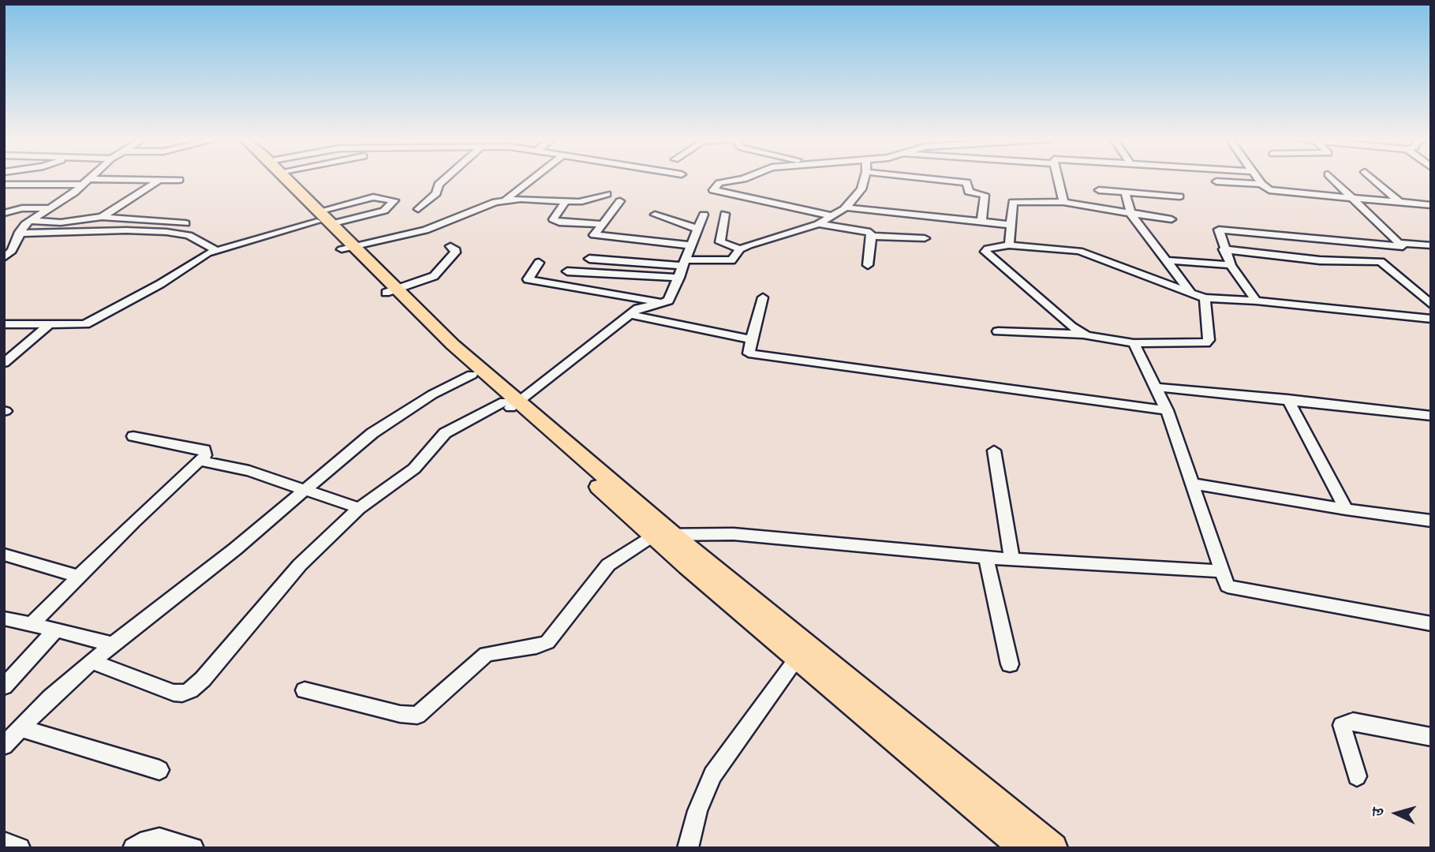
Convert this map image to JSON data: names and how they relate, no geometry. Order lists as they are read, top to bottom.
{
  "north": "left"
}
